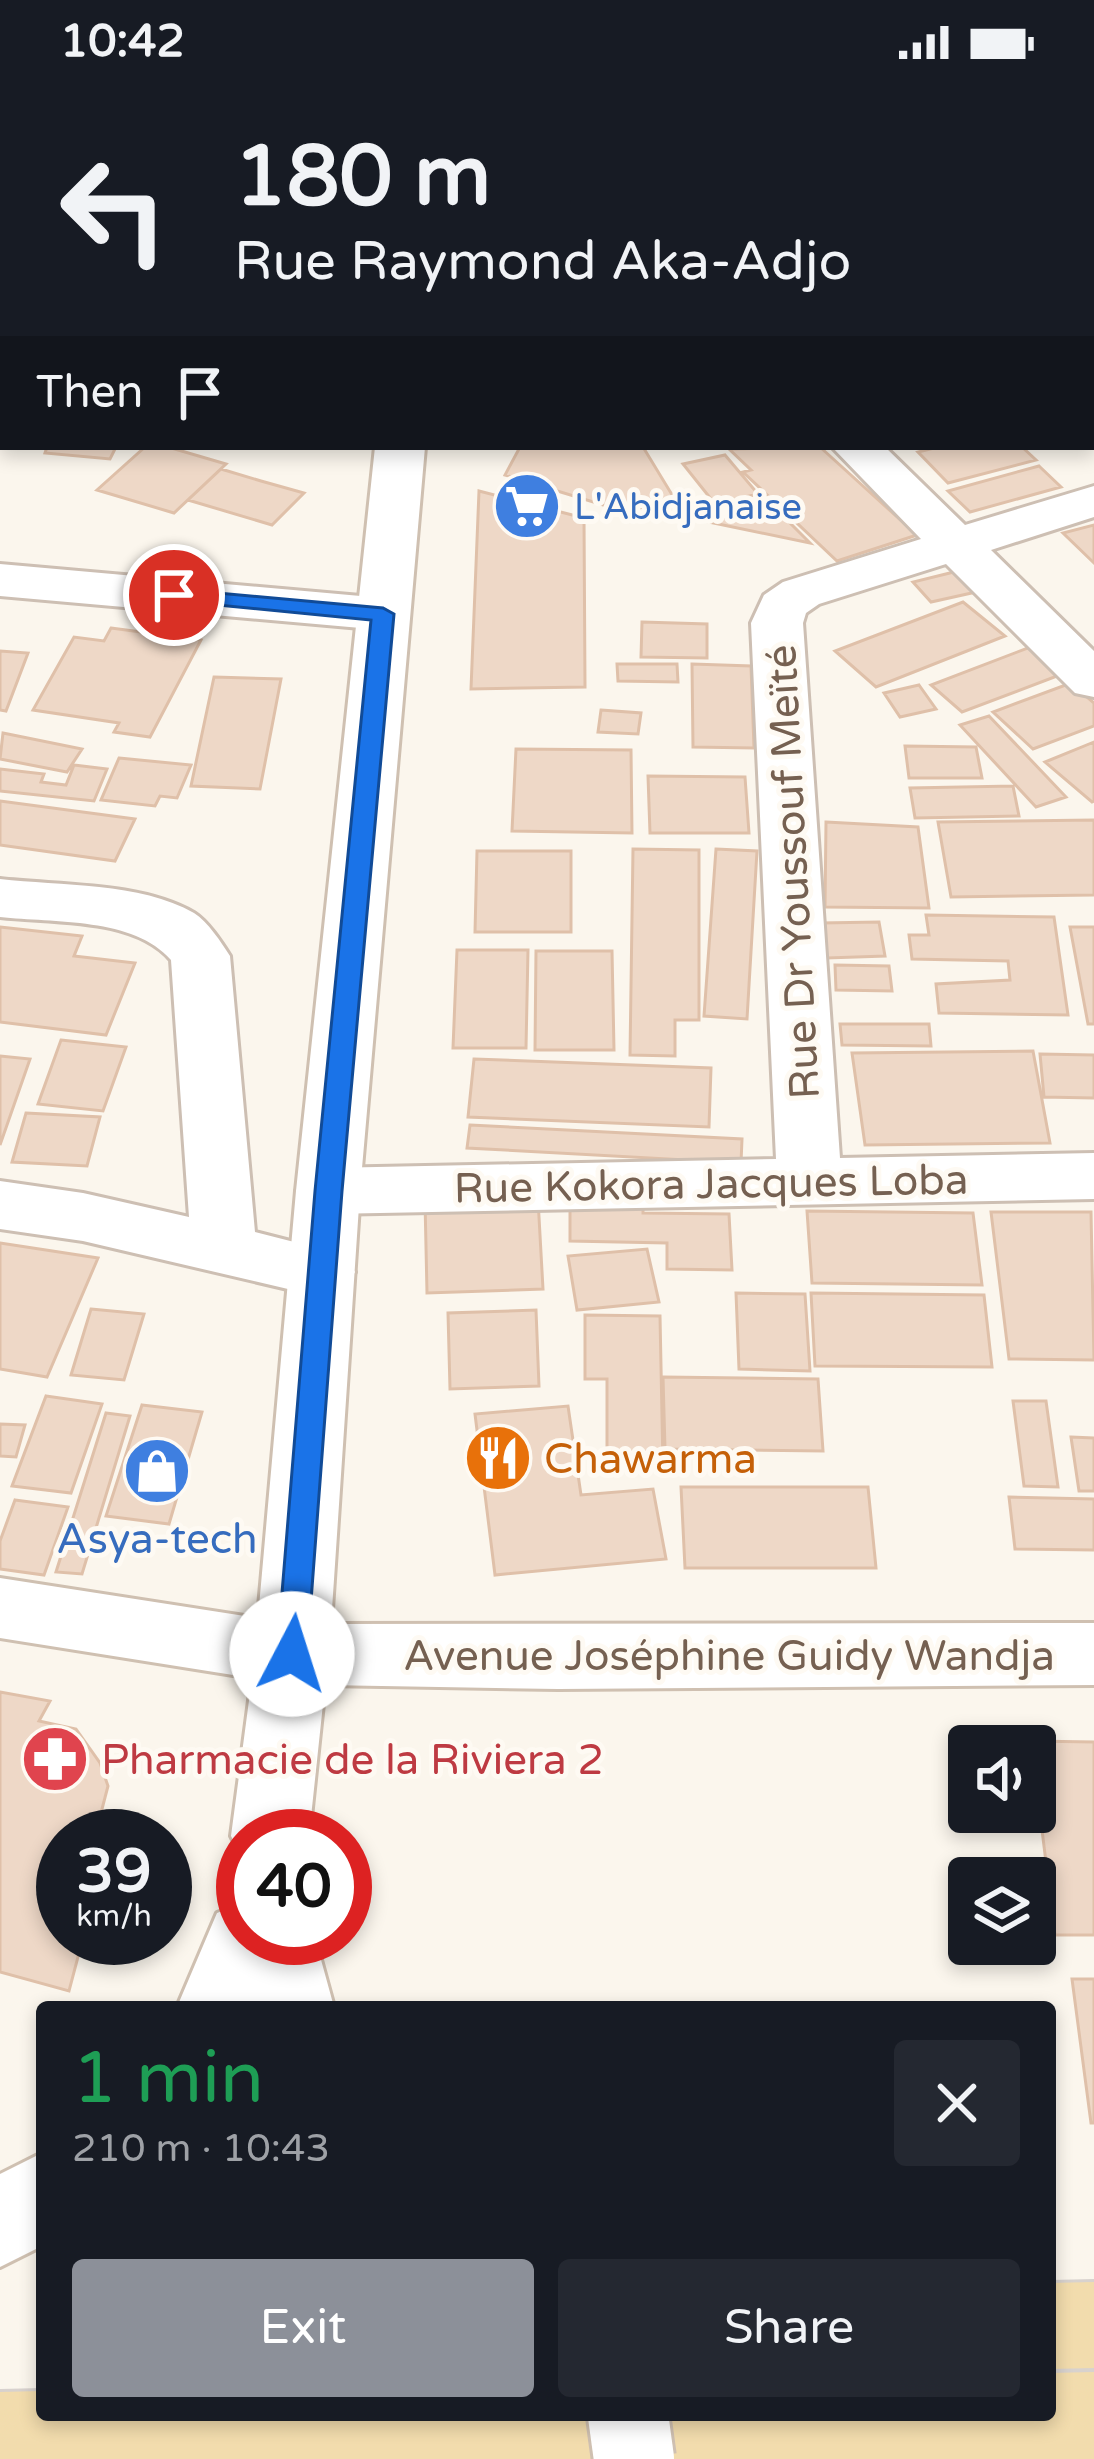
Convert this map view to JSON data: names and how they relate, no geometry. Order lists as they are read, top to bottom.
{
  "streets": {
    "street": ["Rue Dr Youssouf Meïté", "Rue Kokora Jacques Loba", "Avenue Joséphine Guidy Wandja"]
  },
  "crossings": [
    ["Rue Dr Youssouf Meïté", "Rue Kokora Jacques Loba"]
  ],
  "places": {
    "supermarket": ["L'Abidjanaise"],
    "restaurant": ["Chawarma"],
    "shop": ["Asya-tech"],
    "pharmacy": ["Pharmacie de la Riviera 2"]
  },
  "page": {
    "status": "10:42",
    "turn": ["180 m", "Rue Raymond Aka-Adjo"],
    "then": "Then",
    "speed": "39 km/h",
    "limit": "40",
    "heading": ["1 min", "210 m · 10:43"],
    "buttons": ["Exit", "Share"]
  }
}
